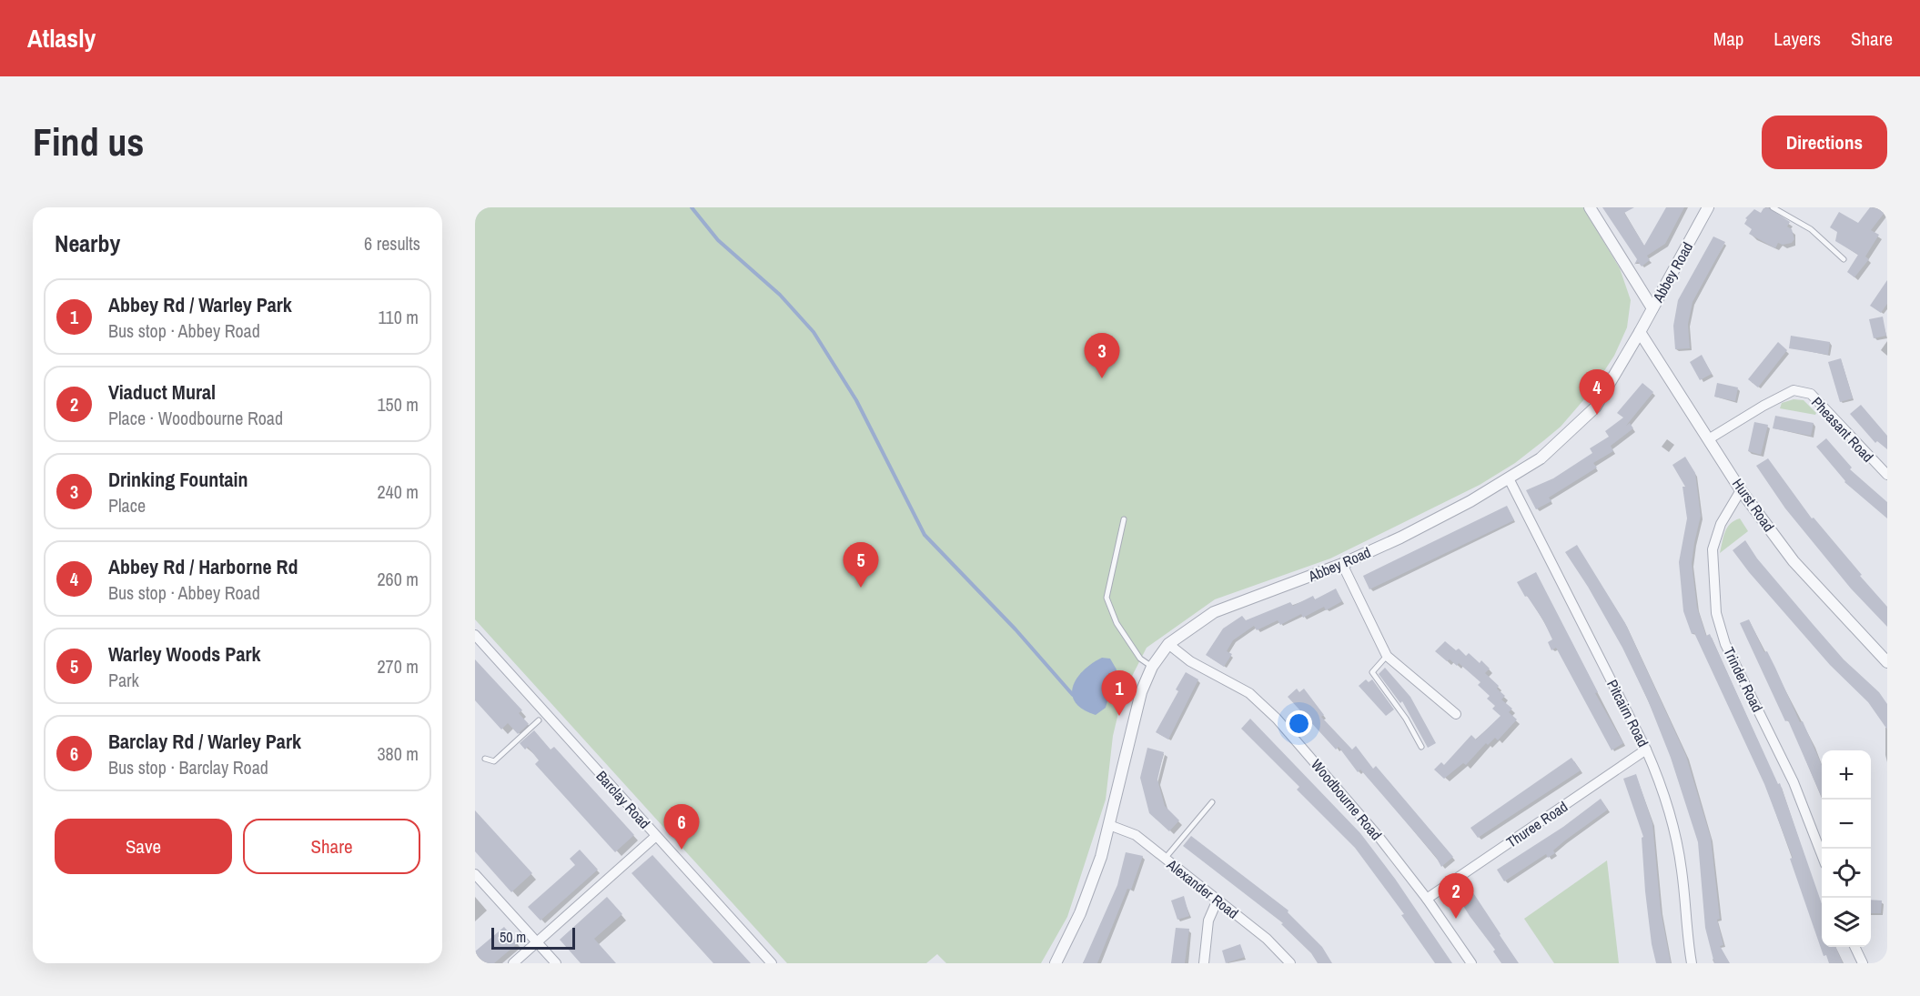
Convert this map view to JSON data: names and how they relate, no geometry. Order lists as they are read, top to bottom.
{
  "streets": {
    "street": [
      "Abbey Road",
      "Pheasant Road",
      "Hurst Road",
      "Trinder Road",
      "Pitcairn Road",
      "Barclay Road",
      "Woodbourne Road",
      "Thuree Road",
      "Alexander Road"
    ]
  },
  "crossings": [
    ["Abbey Road", "Hurst Road"],
    ["Abbey Road", "Pitcairn Road"],
    ["Abbey Road", "Woodbourne Road"],
    ["Abbey Road", "Alexander Road"],
    ["Pheasant Road", "Hurst Road"],
    ["Hurst Road", "Trinder Road"],
    ["Pitcairn Road", "Thuree Road"],
    ["Woodbourne Road", "Thuree Road"]
  ],
  "scale_bar": "50 m",
  "page": {
    "header": "Atlasly",
    "nav": ["Map", "Layers", "Share"],
    "buttons": [
      "Directions",
      ["Save", "Share"]
    ],
    "title": "Find us",
    "heading": ["Nearby", "6 results"],
    "list": [
      {
        "mark": "1",
        "name": "Abbey Rd / Warley Park",
        "note": "Bus stop · Abbey Road",
        "value": "110 m"
      },
      {
        "mark": "2",
        "name": "Viaduct Mural",
        "note": "Place · Woodbourne Road",
        "value": "150 m"
      },
      {
        "mark": "3",
        "name": "Drinking Fountain",
        "note": "Place",
        "value": "240 m"
      },
      {
        "mark": "4",
        "name": "Abbey Rd / Harborne Rd",
        "note": "Bus stop · Abbey Road",
        "value": "260 m"
      },
      {
        "mark": "5",
        "name": "Warley Woods Park",
        "note": "Park",
        "value": "270 m"
      },
      {
        "mark": "6",
        "name": "Barclay Rd / Warley Park",
        "note": "Bus stop · Barclay Road",
        "value": "380 m"
      }
    ],
    "pins": [
      "3",
      "4",
      "5",
      "1",
      "6",
      "2"
    ],
    "map_buttons": ["+", "−"],
    "scale": "50 m"
  }
}
